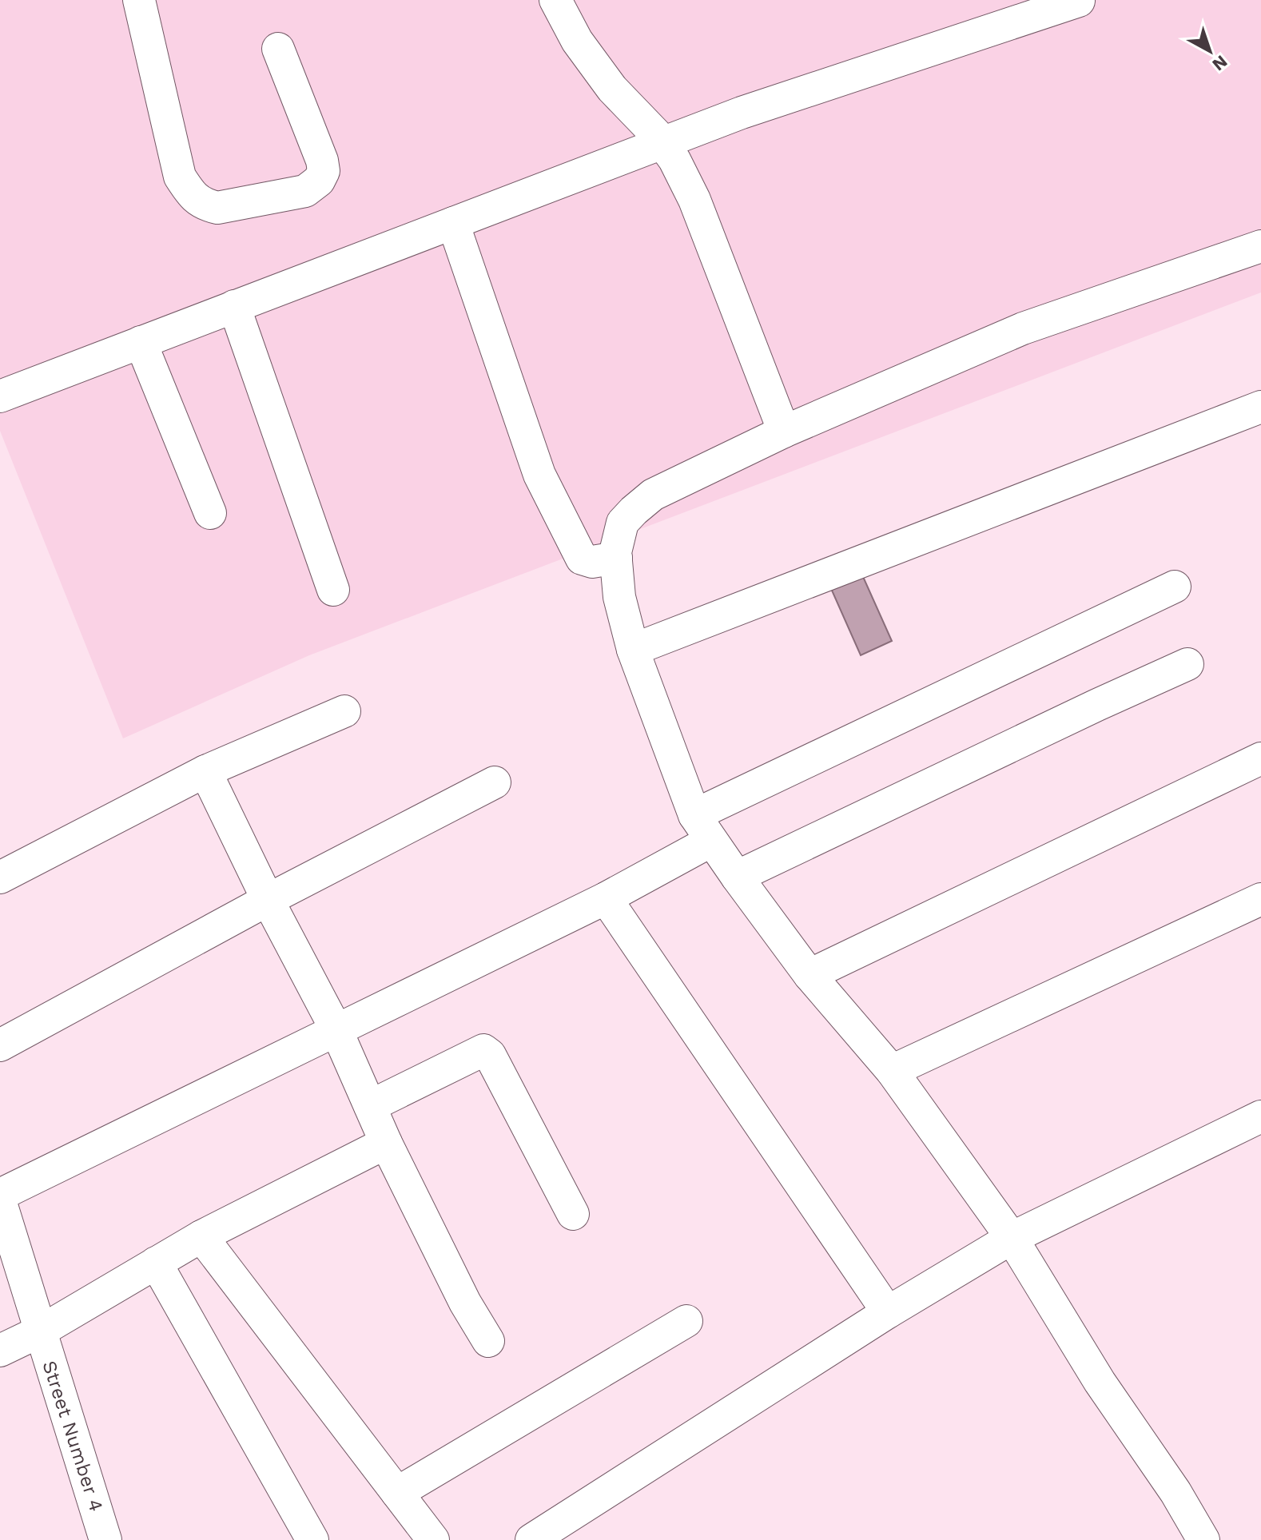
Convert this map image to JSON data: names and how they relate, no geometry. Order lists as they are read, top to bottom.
{
  "streets": {
    "street": ["Street Number 4"]
  },
  "north": "bottom right"
}
